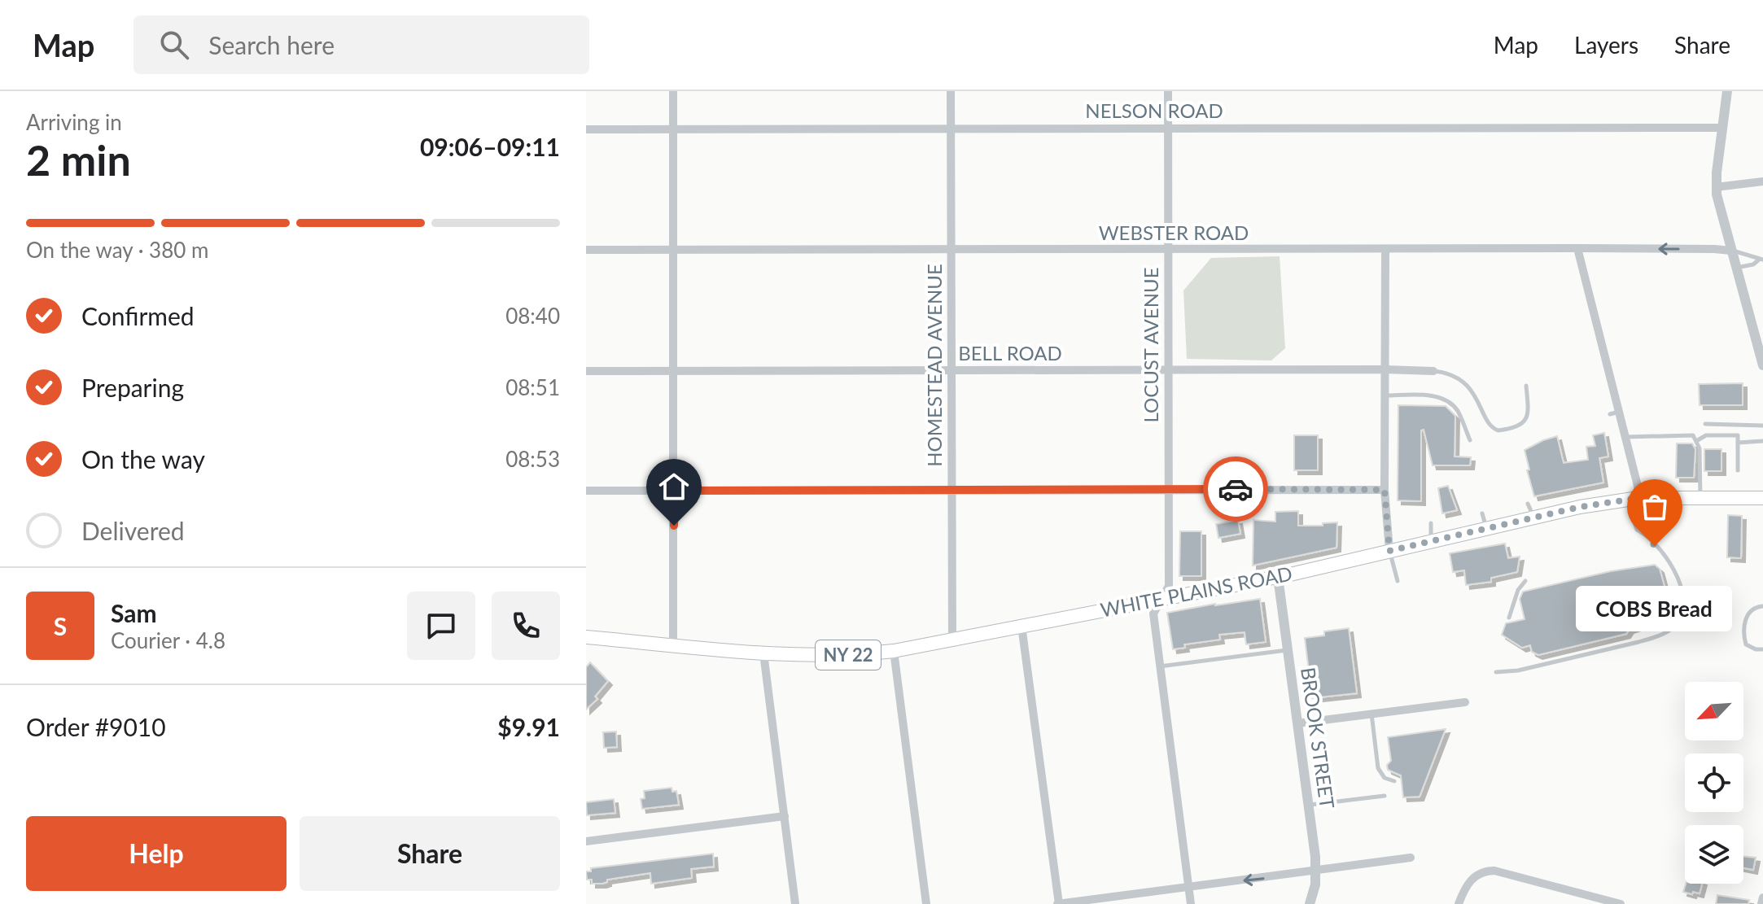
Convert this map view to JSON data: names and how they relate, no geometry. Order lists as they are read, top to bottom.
{
  "streets": {
    "main road": ["WHITE PLAINS ROAD", "NY 22"],
    "street": [
      "NELSON ROAD",
      "WEBSTER ROAD",
      "LOCUST AVENUE",
      "BELL ROAD",
      "HOMESTEAD AVENUE",
      "BROOK STREET"
    ]
  },
  "crossings": [
    ["NELSON ROAD", "LOCUST AVENUE"],
    ["NELSON ROAD", "HOMESTEAD AVENUE"],
    ["WEBSTER ROAD", "LOCUST AVENUE"],
    ["WEBSTER ROAD", "HOMESTEAD AVENUE"],
    ["LOCUST AVENUE", "BELL ROAD"],
    ["LOCUST AVENUE", "WHITE PLAINS ROAD"],
    ["BELL ROAD", "HOMESTEAD AVENUE"],
    ["HOMESTEAD AVENUE", "WHITE PLAINS ROAD"],
    ["WHITE PLAINS ROAD", "BROOK STREET"]
  ],
  "places": ["COBS Bread"],
  "north": "bottom left",
  "page": {
    "header": "Map",
    "search": "Search here",
    "nav": ["Map", "Layers", "Share"],
    "heading": ["2 min", "Arriving in", "09:06–09:11"],
    "panel": [
      "Sam",
      "Courier · 4.8",
      "Order #9010",
      "$9.91"
    ],
    "bar": "On the way · 380 m",
    "list": [
      ["Confirmed", "08:40"],
      ["Preparing", "08:51"],
      ["On the way", "08:53"],
      "Delivered"
    ],
    "bubble": "COBS Bread",
    "round": "S",
    "buttons": ["Help", "Share"]
  }
}
